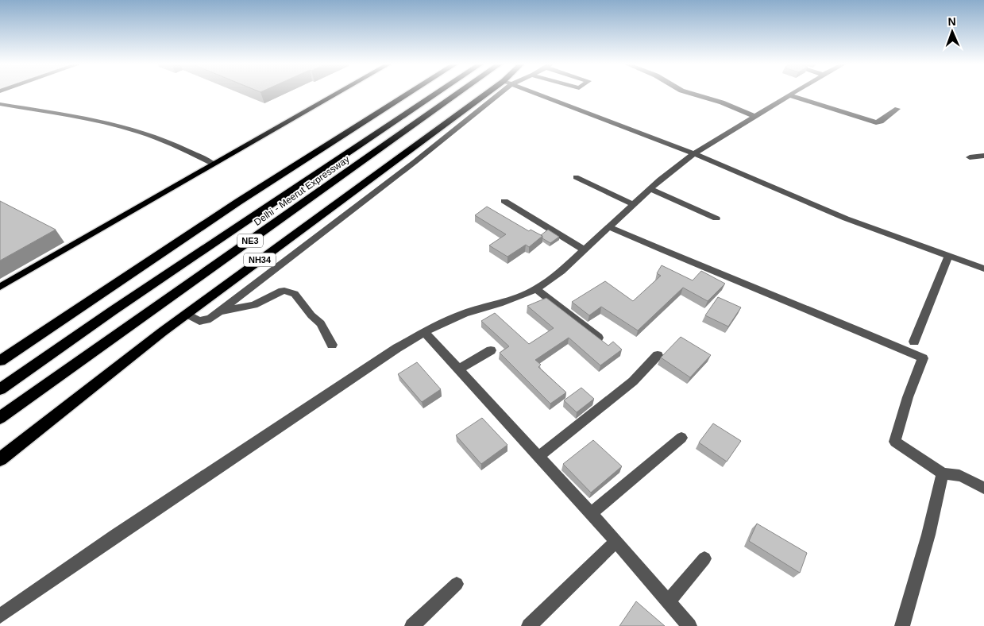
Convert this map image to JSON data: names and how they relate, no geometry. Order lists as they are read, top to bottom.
{
  "streets": {
    "highway": ["Delhi - Meerut Expressway", "NE3", "NH34"]
  },
  "north": "top"
}
